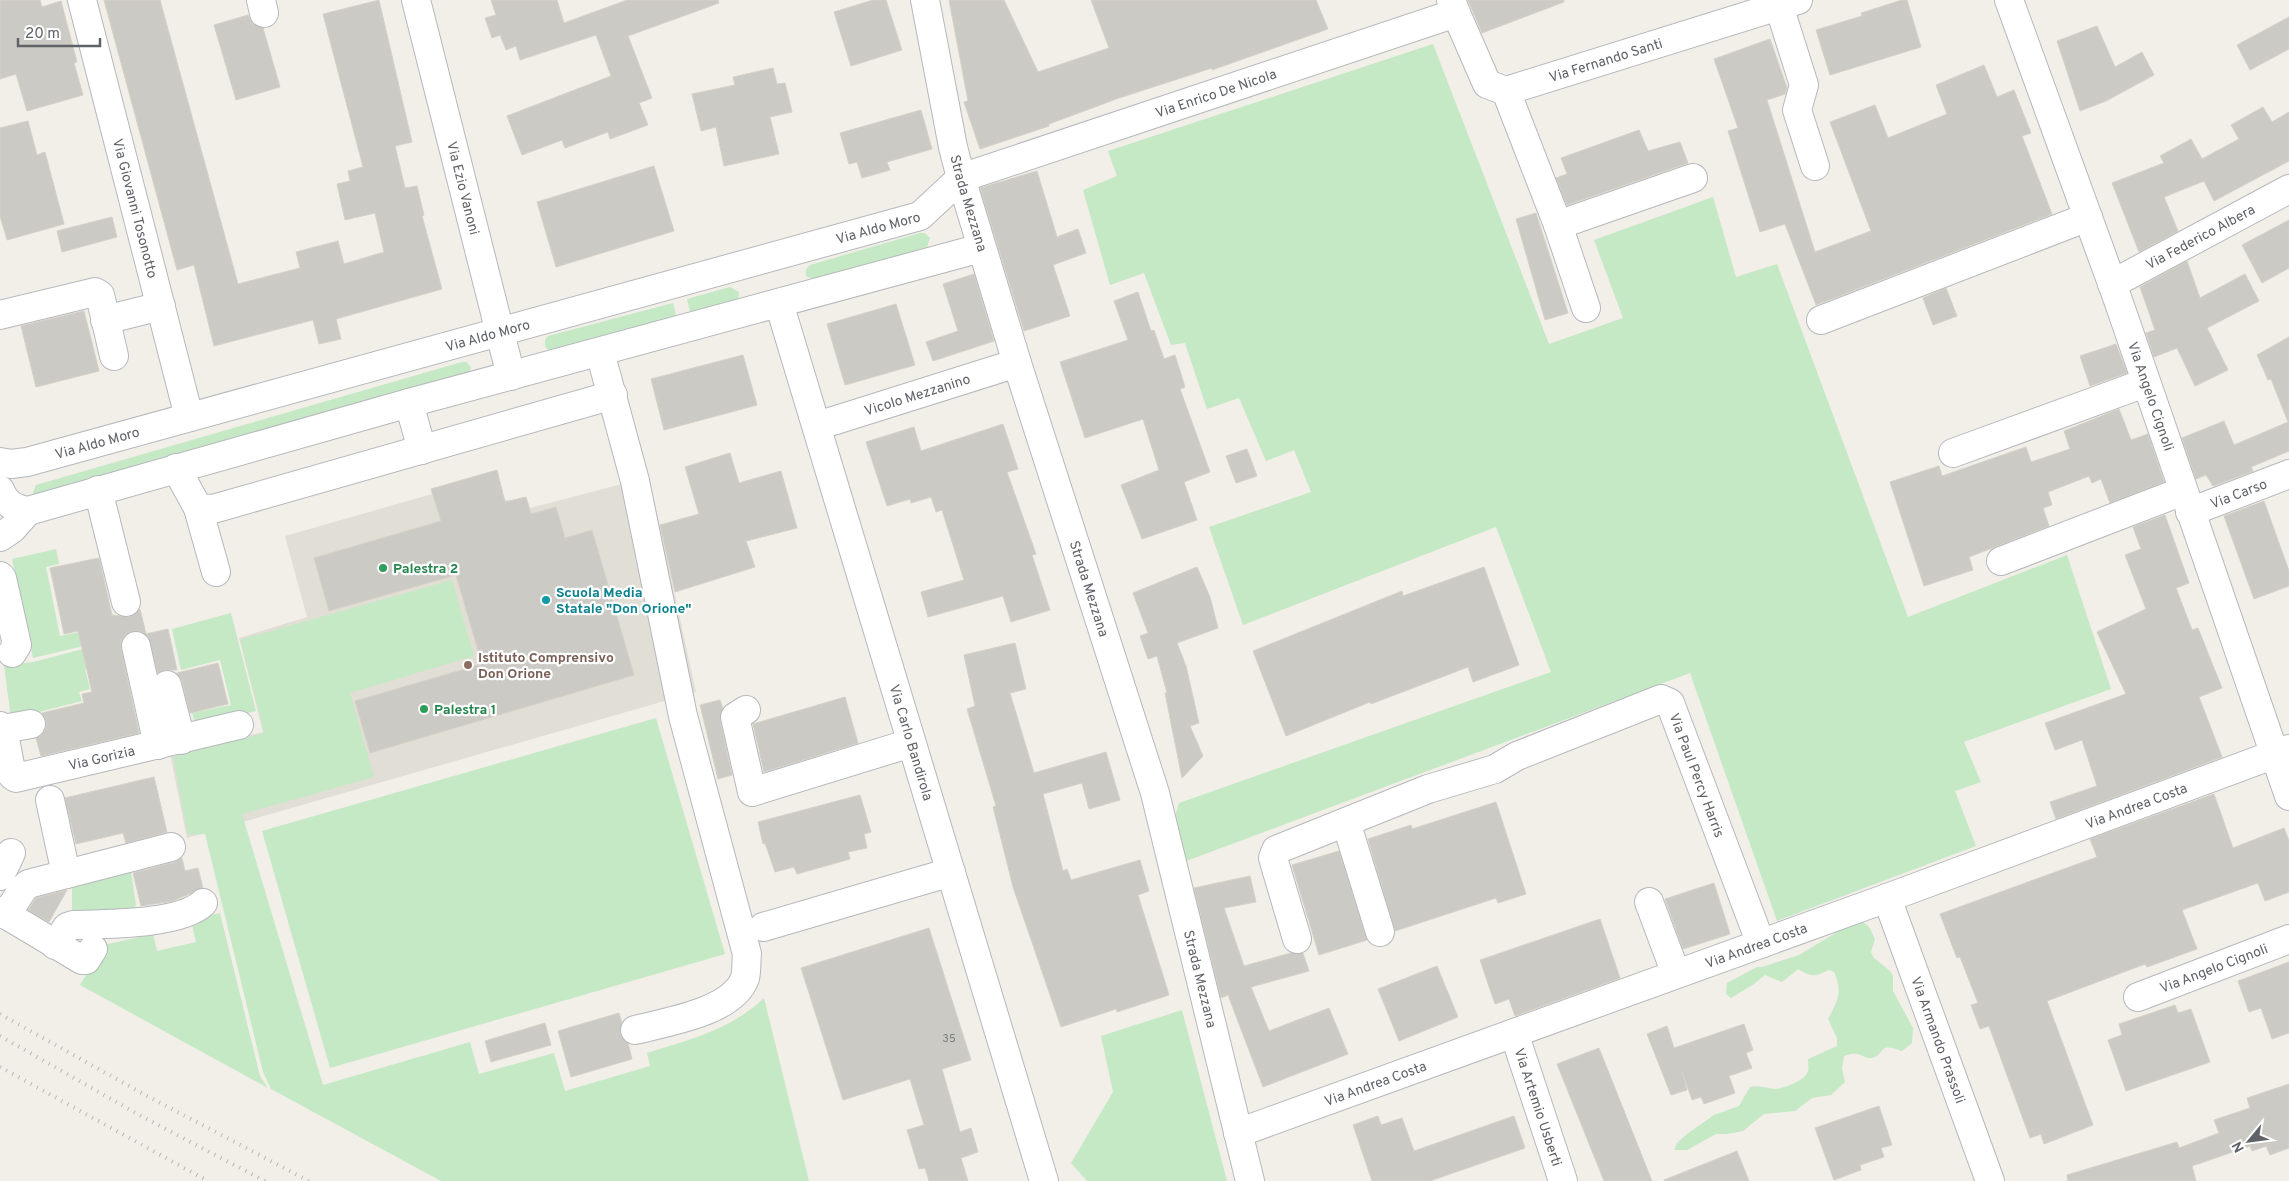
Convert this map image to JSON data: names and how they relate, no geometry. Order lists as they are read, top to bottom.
{
  "streets": {
    "street": [
      "Via Fernando Santi",
      "Via Enrico De Nicola",
      "Via Ezio Vanoni",
      "Strada Mezzana",
      "Via Giovanni Tosonotto",
      "Via Aldo Moro",
      "Via Federico Albera",
      "Vicolo Mezzanino",
      "Via Angelo Cignoli",
      "Via Carso",
      "Via Carlo Bandirola",
      "Via Gorizia",
      "Via Paul Percy Harris",
      "Via Andrea Costa",
      "Via Armando Prassoli",
      "Via Artemio Usberti"
    ]
  },
  "crossings": [
    ["Via Enrico De Nicola", "Strada Mezzana"],
    ["Via Enrico De Nicola", "Via Aldo Moro"],
    ["Via Ezio Vanoni", "Via Aldo Moro"],
    ["Strada Mezzana", "Via Aldo Moro"],
    ["Strada Mezzana", "Vicolo Mezzanino"],
    ["Strada Mezzana", "Via Andrea Costa"],
    ["Via Giovanni Tosonotto", "Via Aldo Moro"],
    ["Via Federico Albera", "Via Angelo Cignoli"],
    ["Vicolo Mezzanino", "Via Carlo Bandirola"],
    ["Via Angelo Cignoli", "Via Carso"],
    ["Via Angelo Cignoli", "Via Andrea Costa"],
    ["Via Paul Percy Harris", "Via Andrea Costa"],
    ["Via Andrea Costa", "Via Armando Prassoli"],
    ["Via Andrea Costa", "Via Artemio Usberti"]
  ],
  "places": [
    "Palestra 2",
    "Scuola Media Statale \"Don Orione\"",
    "Istituto Comprensivo Don Orione",
    "Palestra 1"
  ],
  "house_numbers": ["35"],
  "scale_bar": "20 m",
  "north": "bottom left"
}
